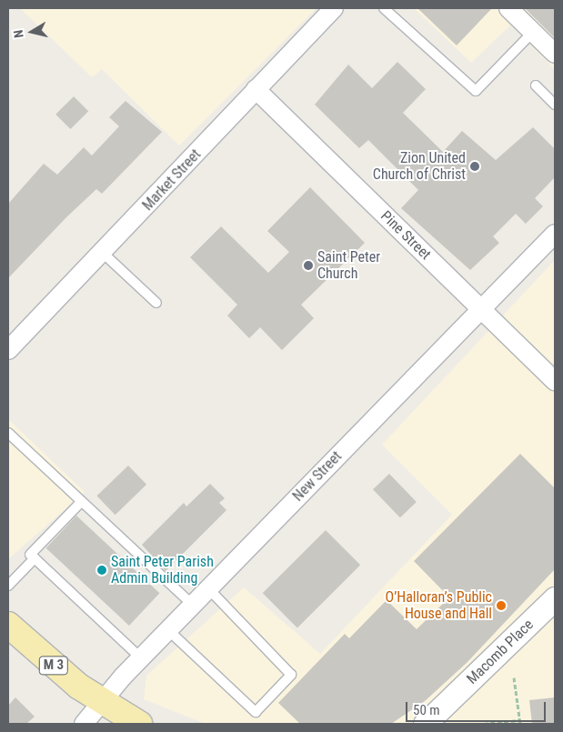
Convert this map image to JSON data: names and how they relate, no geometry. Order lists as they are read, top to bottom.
{
  "streets": {
    "main road": ["M 3"],
    "street": [
      "Market Street",
      "Pine Street",
      "New Street",
      "Macomb Place"
    ]
  },
  "crossings": [
    ["Market Street", "Pine Street"],
    ["Pine Street", "New Street"],
    ["New Street", "M 3"]
  ],
  "places": [
    "Zion United Church of Christ",
    "Saint Peter Church",
    "Saint Peter Parish Admin Building",
    "O’Halloran’s Public House and Hall"
  ],
  "scale_bar": "50 m",
  "north": "left"
}
